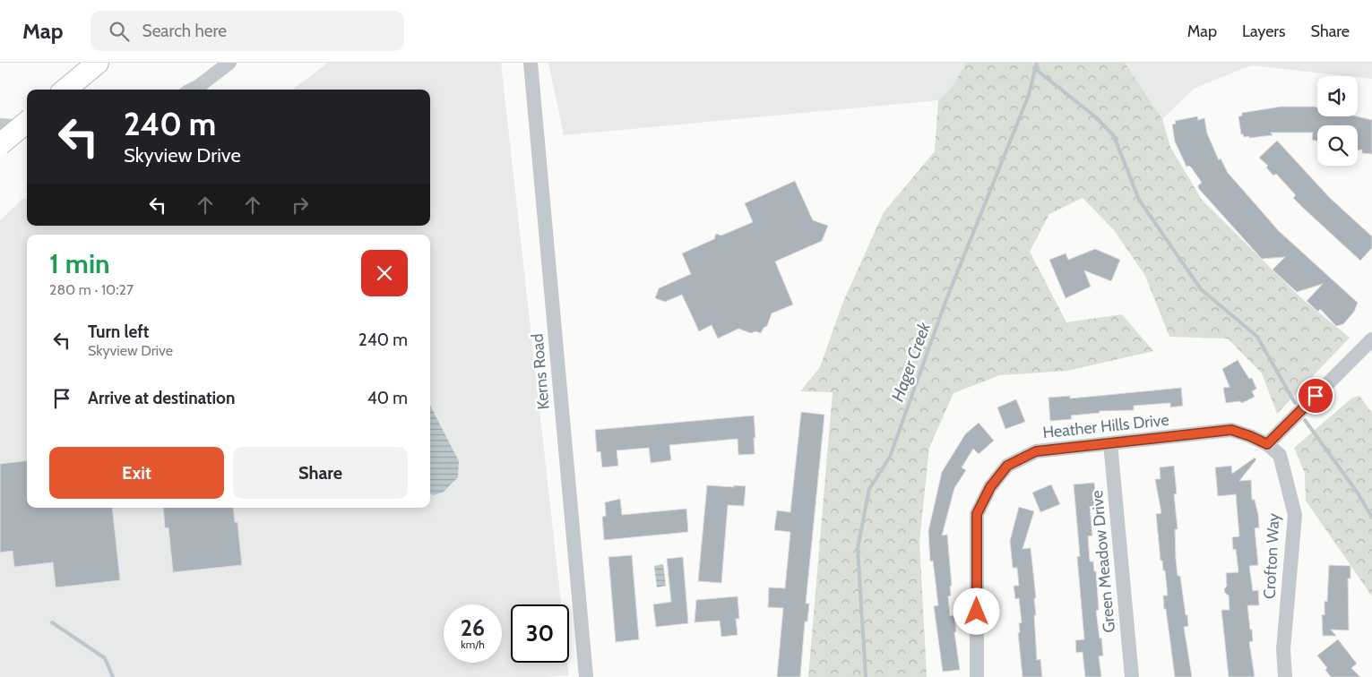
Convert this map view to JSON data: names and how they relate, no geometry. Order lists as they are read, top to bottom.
{
  "streets": {
    "street": [
      "Kerns Road",
      "Heather Hills Drive",
      "Crofton Way",
      "Green Meadow Drive"
    ]
  },
  "crossings": [
    ["Heather Hills Drive", "Crofton Way"],
    ["Heather Hills Drive", "Green Meadow Drive"]
  ],
  "water": ["Hager Creek"],
  "page": {
    "header": "Map",
    "search": "Search here",
    "nav": ["Map", "Layers", "Share"],
    "turn": ["240 m", "Skyview Drive"],
    "heading": ["1 min", "280 m · 10:27"],
    "list": [
      {
        "name": "Turn left",
        "note": "Skyview Drive",
        "value": "240 m"
      },
      {
        "name": "Arrive at destination",
        "value": "40 m"
      }
    ],
    "buttons": ["Exit", "Share"],
    "speed": "26 km/h",
    "limit": "30"
  }
}
